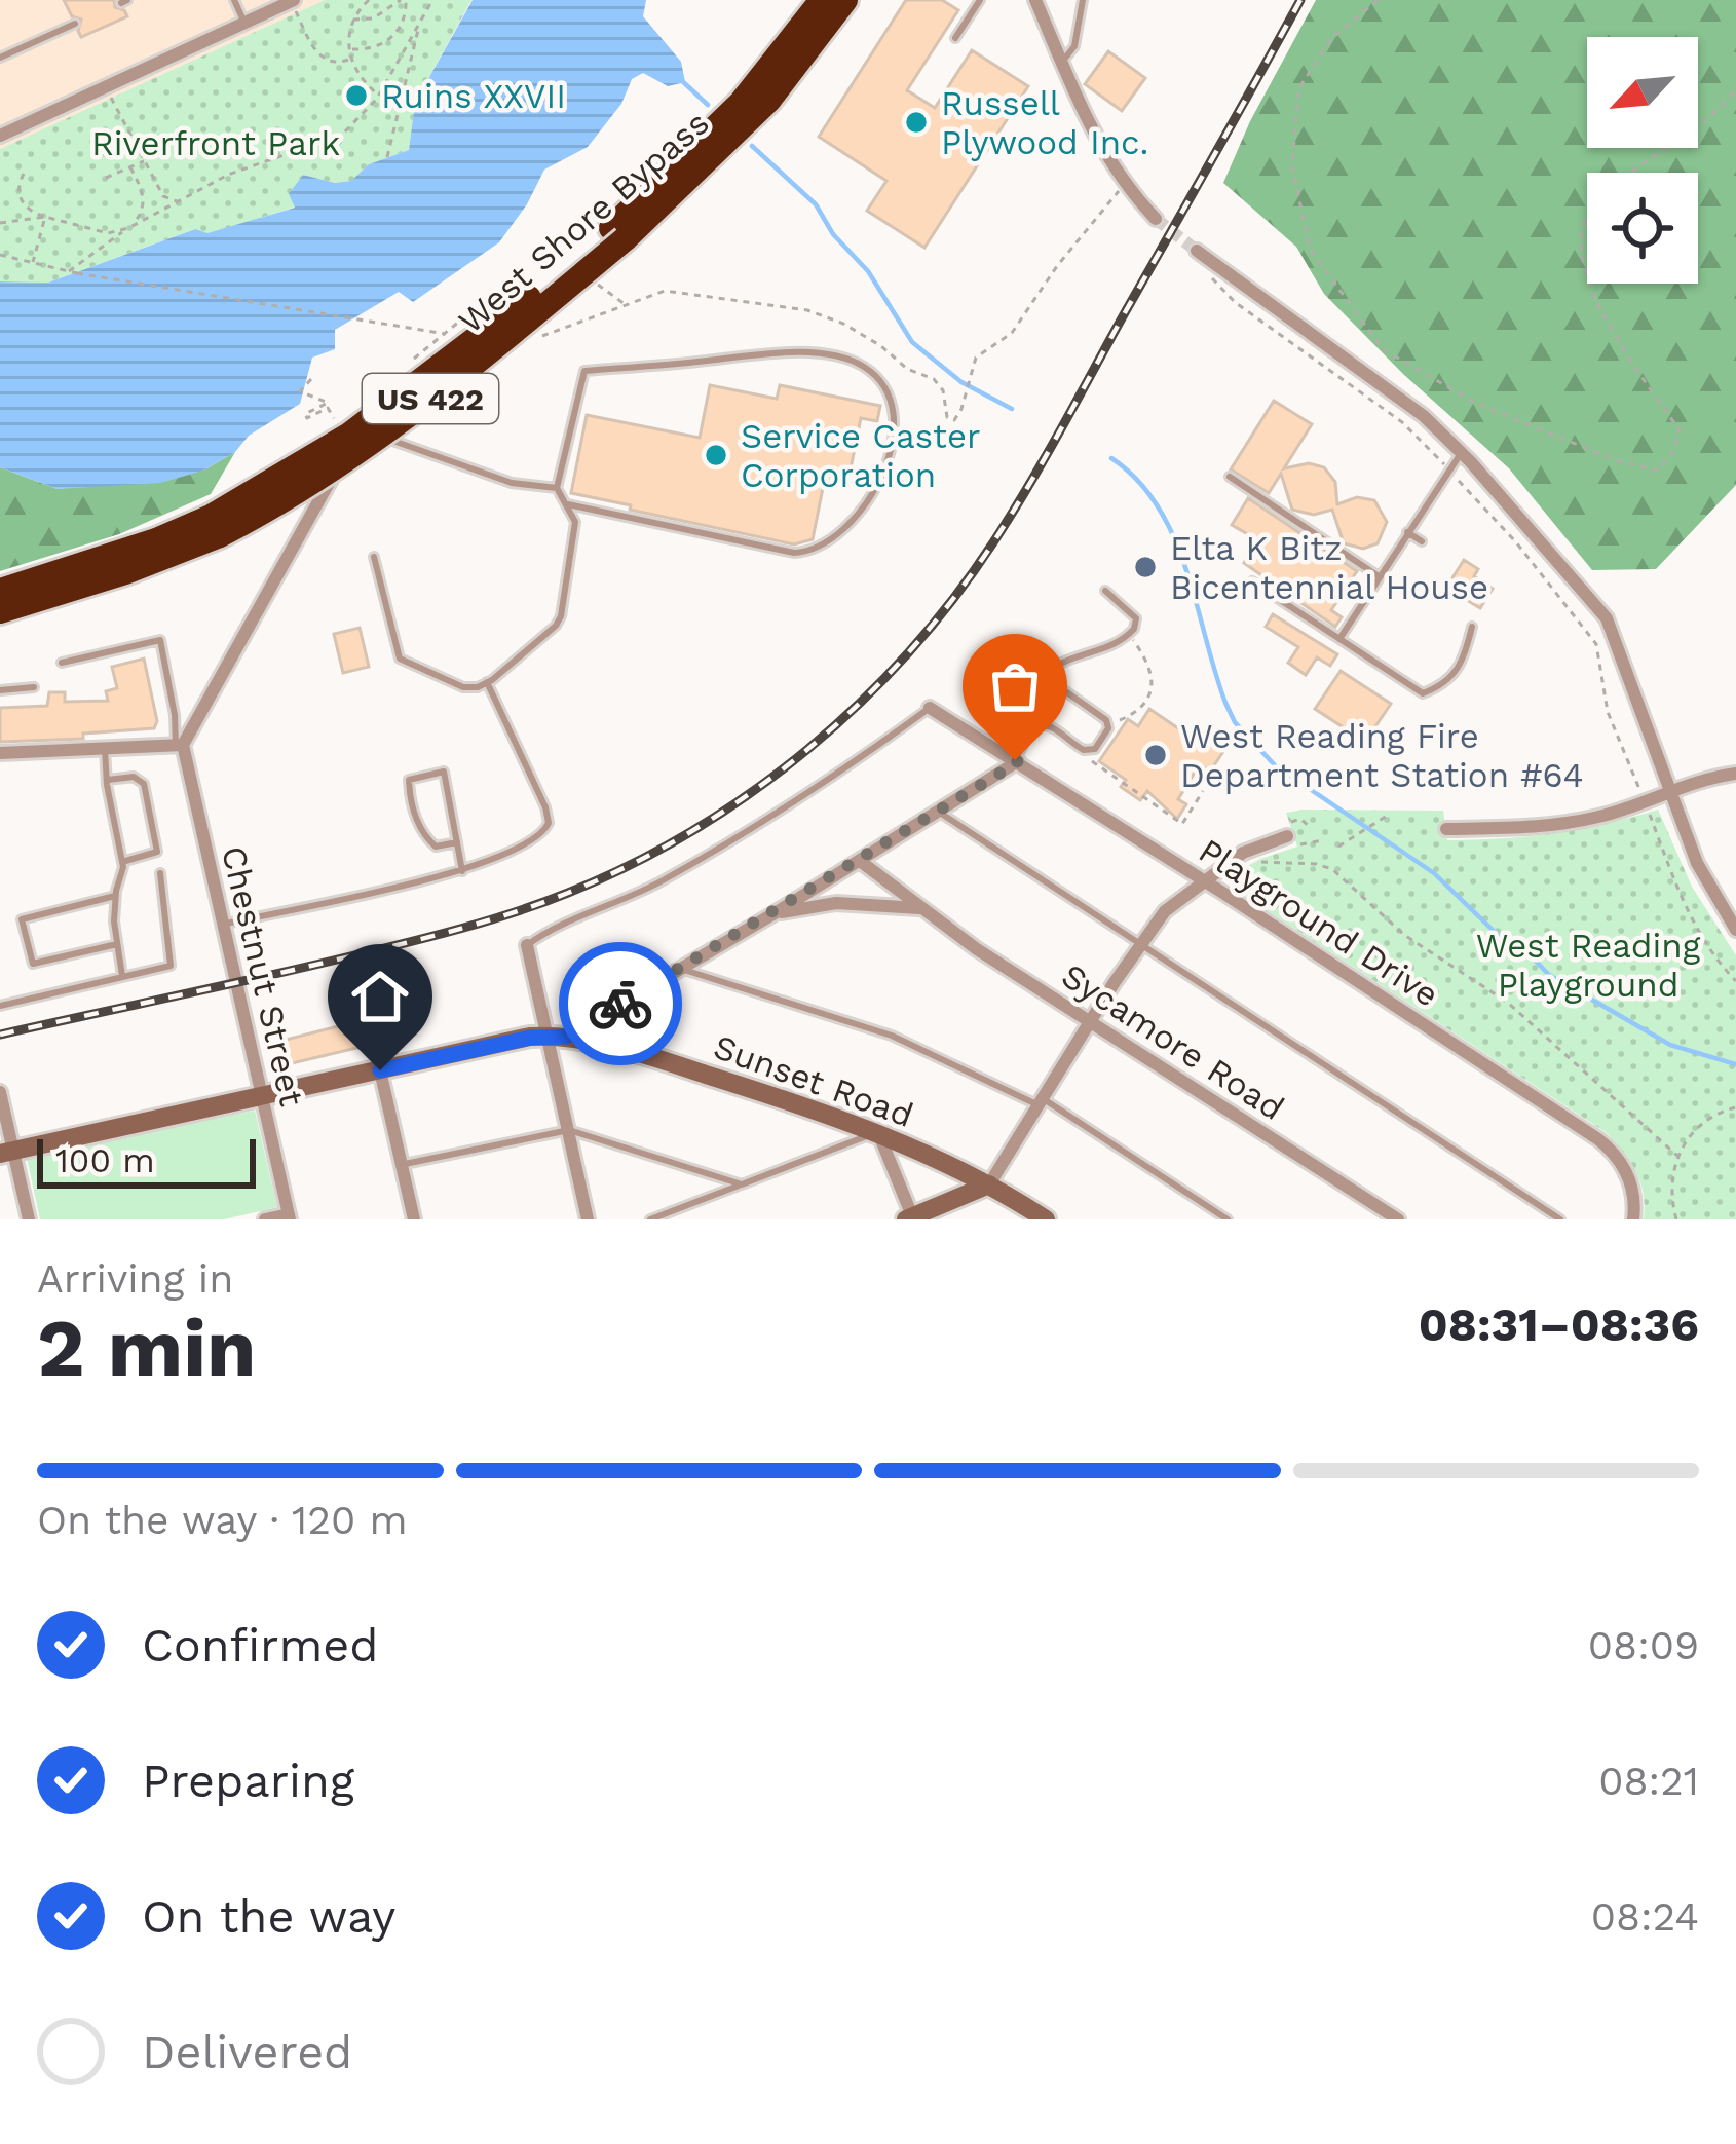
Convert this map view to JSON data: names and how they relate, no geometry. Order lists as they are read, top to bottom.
{
  "streets": {
    "highway": ["West Shore Bypass", "US 422"],
    "street": [
      "Playground Drive",
      "Chestnut Street",
      "Sycamore Road",
      "Sunset Road"
    ]
  },
  "parks": ["Riverfront Park", "West Reading Playground"],
  "places": [
    "Ruins XXVII",
    "Russell Plywood Inc.",
    "Service Caster Corporation",
    "Elta K Bitz Bicentennial House",
    "West Reading Fire Department Station #64"
  ],
  "scale_bar": "100 m",
  "north": "bottom left",
  "page": {
    "scale": "100 m",
    "heading": ["2 min", "Arriving in", "08:31–08:36"],
    "bar": "On the way · 120 m",
    "list": [
      ["Confirmed", "08:09"],
      ["Preparing", "08:21"],
      ["On the way", "08:24"],
      "Delivered"
    ]
  }
}
